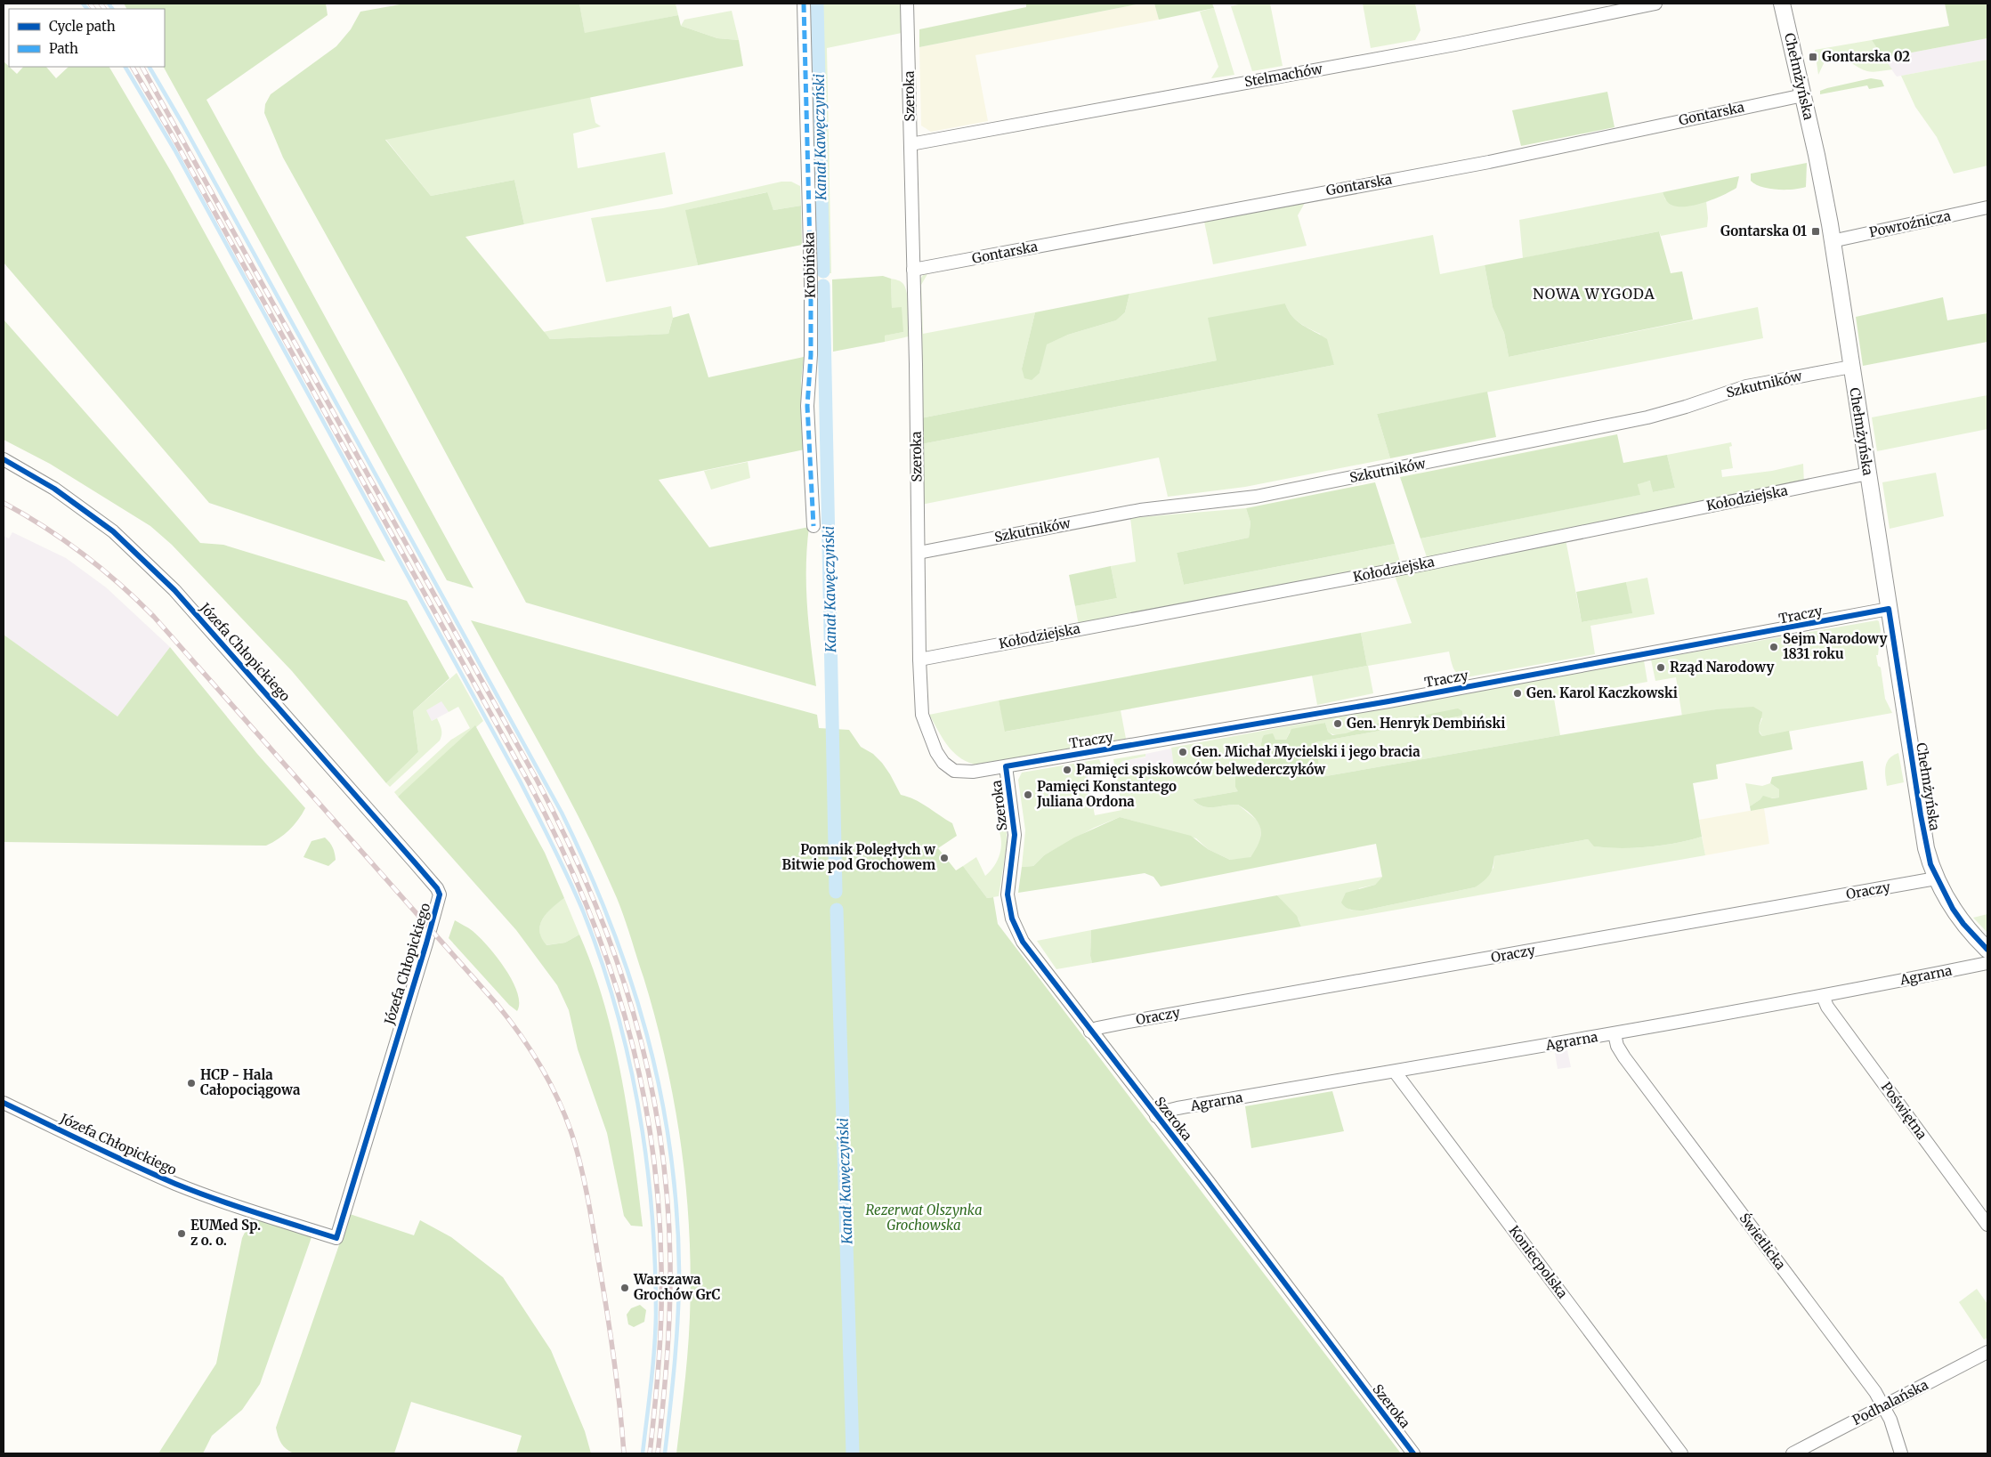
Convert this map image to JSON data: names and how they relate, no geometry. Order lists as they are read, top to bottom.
{
  "streets": {
    "street": [
      "Stelmachów",
      "Chełmżyńska",
      "Szeroka",
      "Gontarska",
      "Powroźnicza",
      "Krobińska",
      "Szkutników",
      "Kołodziejska",
      "Traczy",
      "Józefa Chłopickiego",
      "Oraczy",
      "Agrarna",
      "Poświętna",
      "Świetlicka",
      "Koniecpolska",
      "Podhalańska"
    ]
  },
  "crossings": [
    ["Stelmachów", "Szeroka"],
    ["Chełmżyńska", "Gontarska"],
    ["Chełmżyńska", "Powroźnicza"],
    ["Chełmżyńska", "Szkutników"],
    ["Chełmżyńska", "Kołodziejska"],
    ["Chełmżyńska", "Traczy"],
    ["Chełmżyńska", "Oraczy"],
    ["Szeroka", "Gontarska"],
    ["Szeroka", "Szkutników"],
    ["Szeroka", "Kołodziejska"],
    ["Szeroka", "Traczy"],
    ["Szeroka", "Oraczy"],
    ["Szeroka", "Agrarna"],
    ["Agrarna", "Poświętna"],
    ["Agrarna", "Świetlicka"],
    ["Agrarna", "Koniecpolska"],
    ["Świetlicka", "Podhalańska"]
  ],
  "districts": ["NOWA WYGODA"],
  "water": ["Kanał Kawęczyński"],
  "parks": ["Rezerwat Olszynka Grochowska"],
  "places": {
    "transit": ["Gontarska 02", "Gontarska 01"],
    "other": [
      "Sejm Narodowy 1831 roku",
      "Rząd Narodowy",
      "Gen. Karol Kaczkowski",
      "Gen. Henryk Dembiński",
      "Gen. Michał Mycielski i jego bracia",
      "Pamięci spiskowców belwederczyków",
      "Pamięci Konstantego Juliana Ordona",
      "Pomnik Poległych w Bitwie pod Grochowem",
      "HCP - Hala Całopociągowa",
      "EUMed Sp. z o. o.",
      "Warszawa Grochów GrC"
    ]
  },
  "legend": ["Cycle path", "Path"]
}
